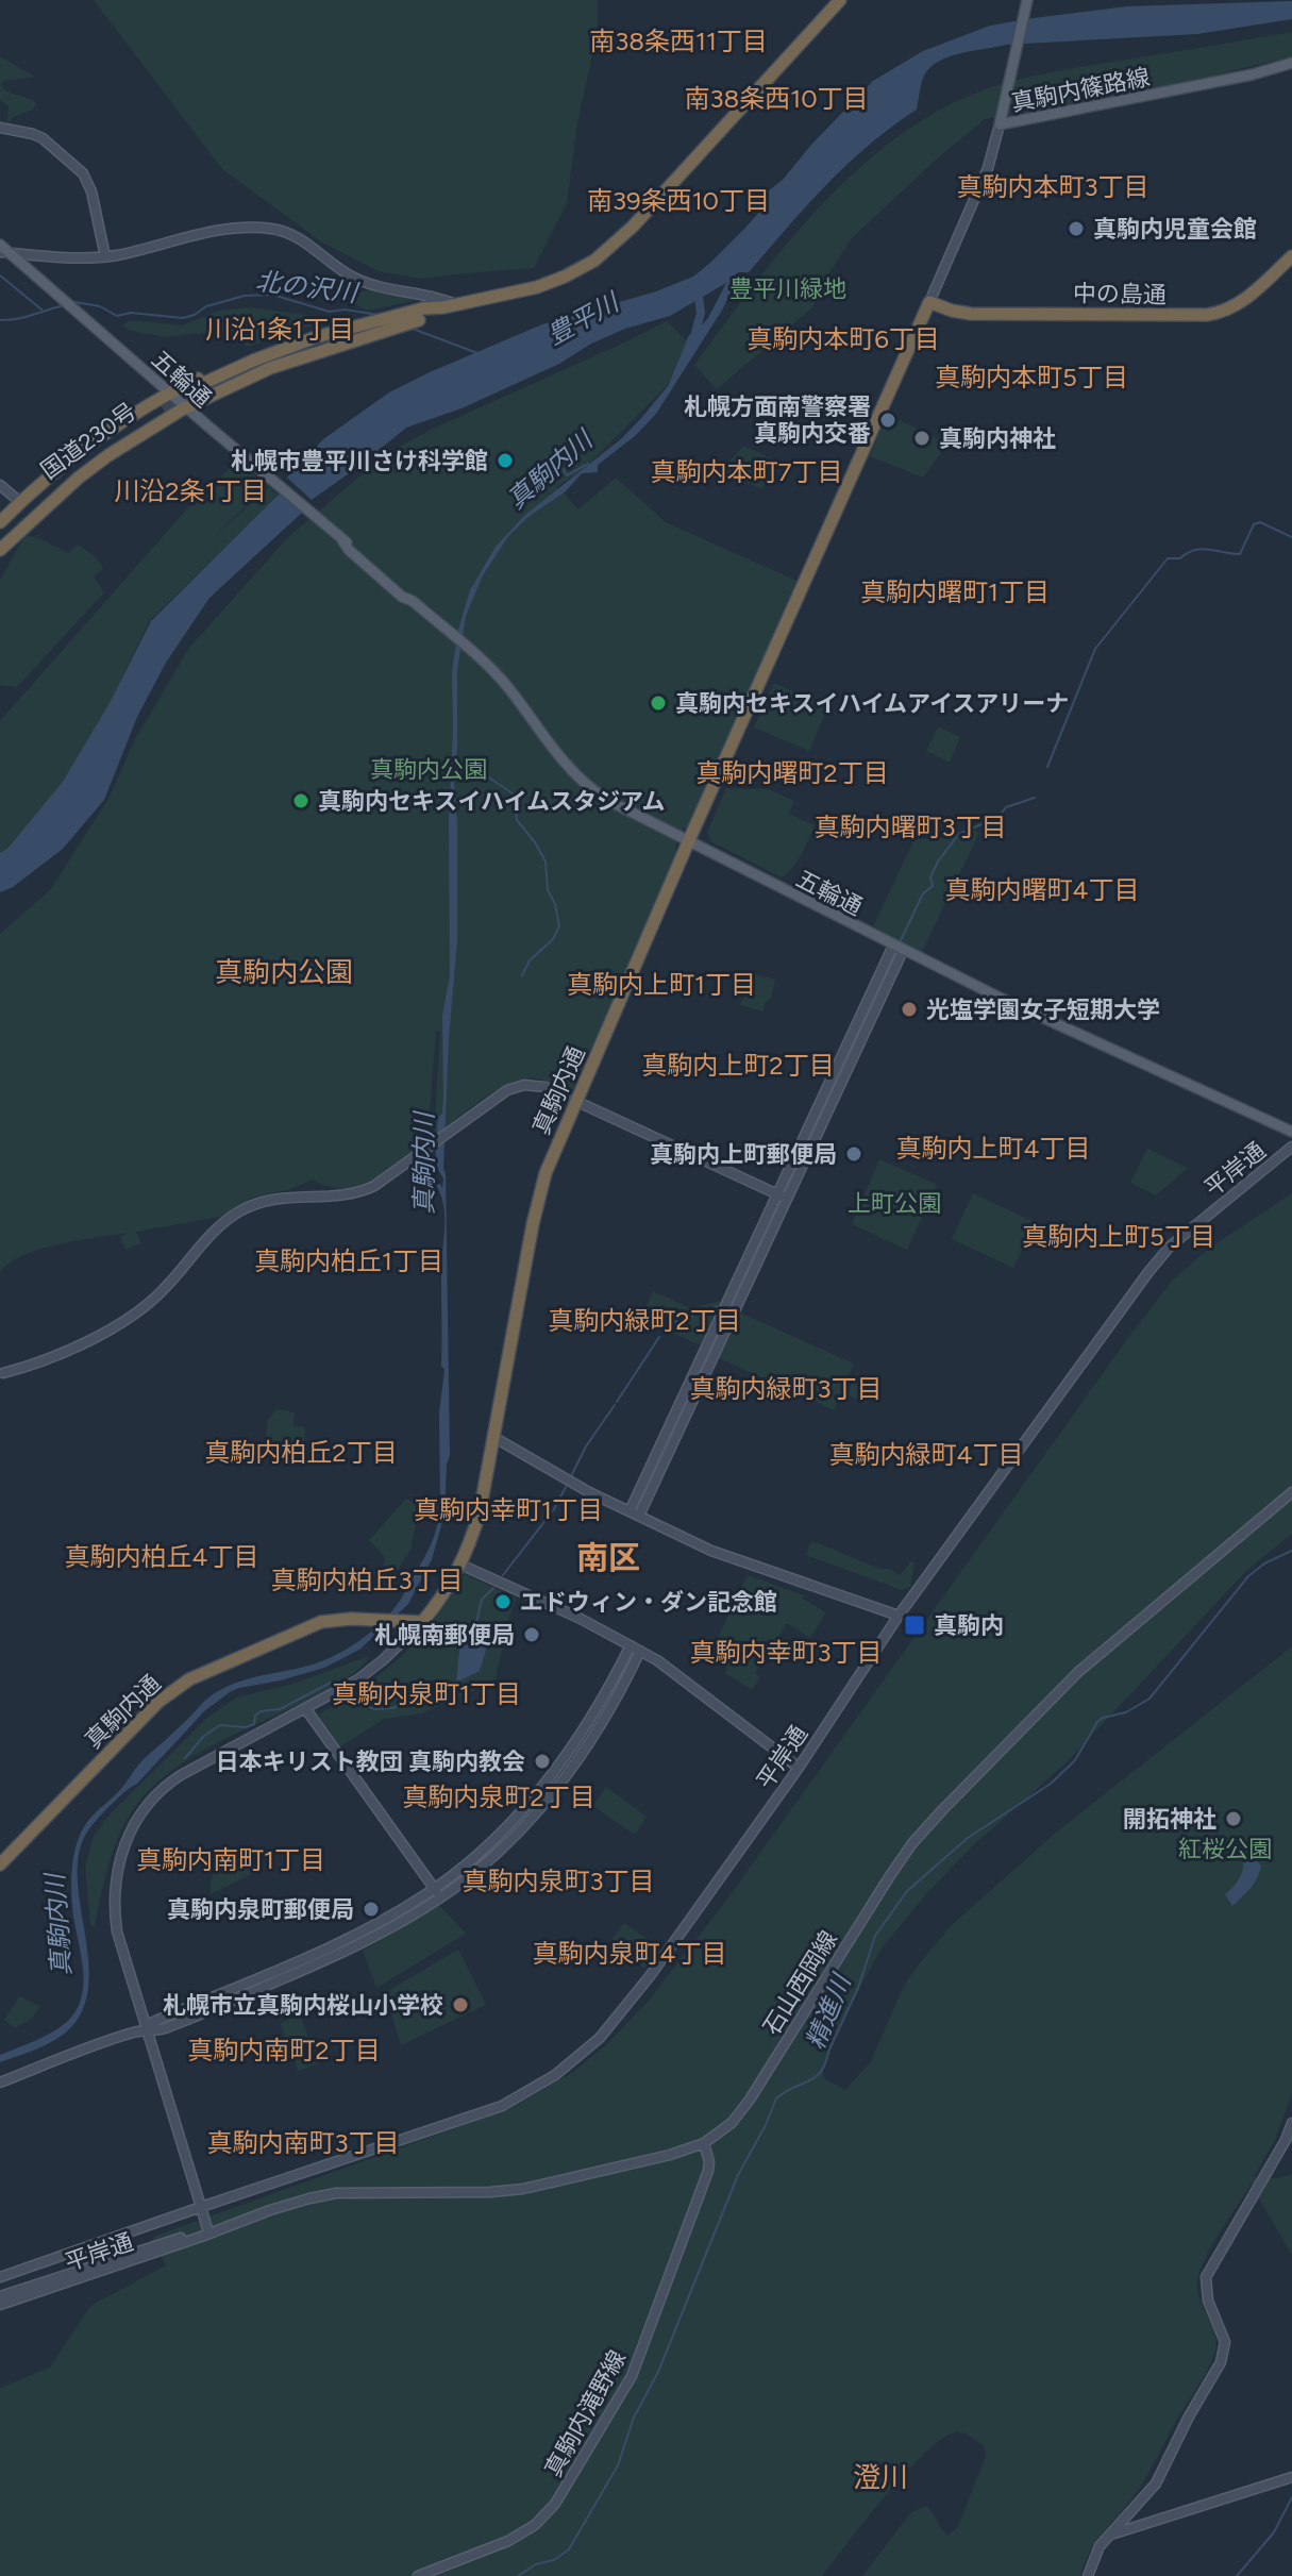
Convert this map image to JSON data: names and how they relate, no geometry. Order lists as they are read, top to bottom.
{
  "streets": {
    "highway": ["中の島通", "国道230号", "真駒内通"],
    "main road": ["真駒内篠路線", "五輪通"],
    "street": ["平岸通", "石山西岡線", "真駒内滝野線"]
  },
  "crossings": [
    ["真駒内篠路線", "真駒内通"],
    ["中の島通", "真駒内通"],
    ["五輪通", "真駒内通"],
    ["平岸通", "石山西岡線"],
    ["石山西岡線", "真駒内滝野線"]
  ],
  "districts": [
    "南38条西11丁目",
    "南38条西10丁目",
    "真駒内本町3丁目",
    "南39条西10丁目",
    "川沿1条1丁目",
    "真駒内本町6丁目",
    "真駒内本町5丁目",
    "真駒内本町7丁目",
    "川沿2条1丁目",
    "真駒内曙町1丁目",
    "真駒内曙町2丁目",
    "真駒内曙町3丁目",
    "真駒内曙町4丁目",
    "真駒内公園",
    "真駒内上町1丁目",
    "真駒内上町2丁目",
    "真駒内上町4丁目",
    "真駒内上町5丁目",
    "真駒内柏丘1丁目",
    "真駒内緑町2丁目",
    "真駒内緑町3丁目",
    "真駒内柏丘2丁目",
    "真駒内緑町4丁目",
    "真駒内幸町1丁目",
    "真駒内柏丘4丁目",
    "南区",
    "真駒内柏丘3丁目",
    "真駒内幸町3丁目",
    "真駒内泉町1丁目",
    "真駒内泉町2丁目",
    "真駒内南町1丁目",
    "真駒内泉町3丁目",
    "真駒内泉町4丁目",
    "真駒内南町2丁目",
    "真駒内南町3丁目",
    "澄川"
  ],
  "water": [
    "北の沢川",
    "豊平川",
    "真駒内川",
    "精進川"
  ],
  "parks": [
    "豊平川緑地",
    "真駒内公園",
    "上町公園",
    "紅桜公園"
  ],
  "places": {
    "other": [
      "真駒内児童会館",
      "札幌方面南警察署 真駒内交番",
      "真駒内神社",
      "札幌市豊平川さけ科学館",
      "真駒内セキスイハイムアイスアリーナ",
      "真駒内セキスイハイムスタジアム",
      "光塩学園女子短期大学",
      "真駒内上町郵便局",
      "エドウィン・ダン記念館",
      "札幌南郵便局",
      "日本キリスト教団 真駒内教会",
      "開拓神社",
      "真駒内泉町郵便局",
      "札幌市立真駒内桜山小学校"
    ],
    "transit": ["真駒内"]
  }
}
